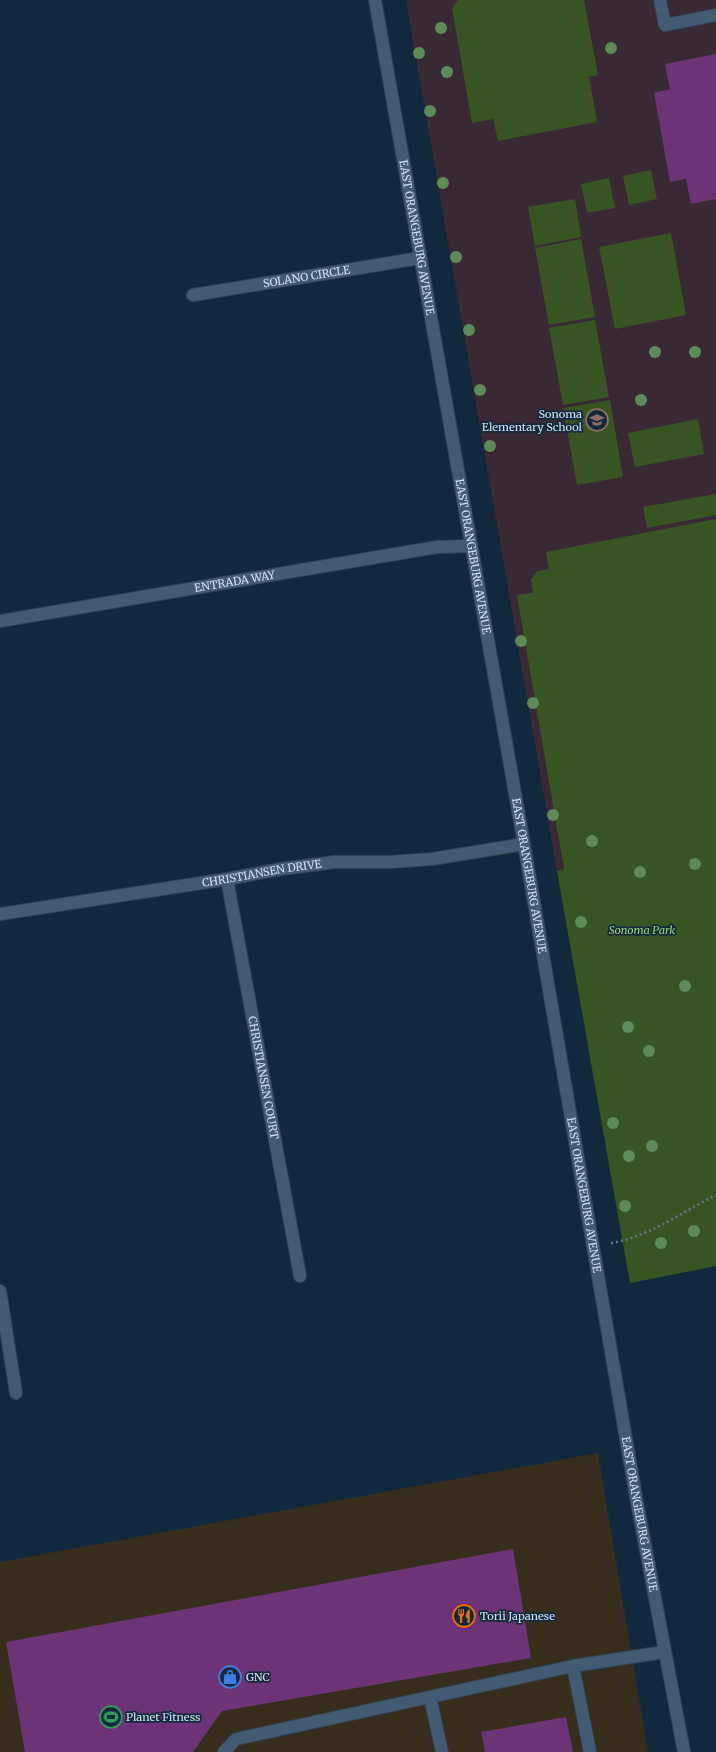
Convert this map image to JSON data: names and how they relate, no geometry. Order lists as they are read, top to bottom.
{
  "streets": {
    "street": [
      "EAST ORANGEBURG AVENUE",
      "SOLANO CIRCLE",
      "ENTRADA WAY",
      "CHRISTIANSEN DRIVE",
      "CHRISTIANSEN COURT"
    ]
  },
  "crossings": [
    ["EAST ORANGEBURG AVENUE", "SOLANO CIRCLE"],
    ["EAST ORANGEBURG AVENUE", "ENTRADA WAY"],
    ["EAST ORANGEBURG AVENUE", "CHRISTIANSEN DRIVE"],
    ["CHRISTIANSEN DRIVE", "CHRISTIANSEN COURT"]
  ],
  "parks": ["Sonoma Park"],
  "places": {
    "school or university": ["Sonoma Elementary School"],
    "restaurant": ["Torii Japanese"],
    "shop": ["GNC"],
    "sports": ["Planet Fitness"]
  }
}
